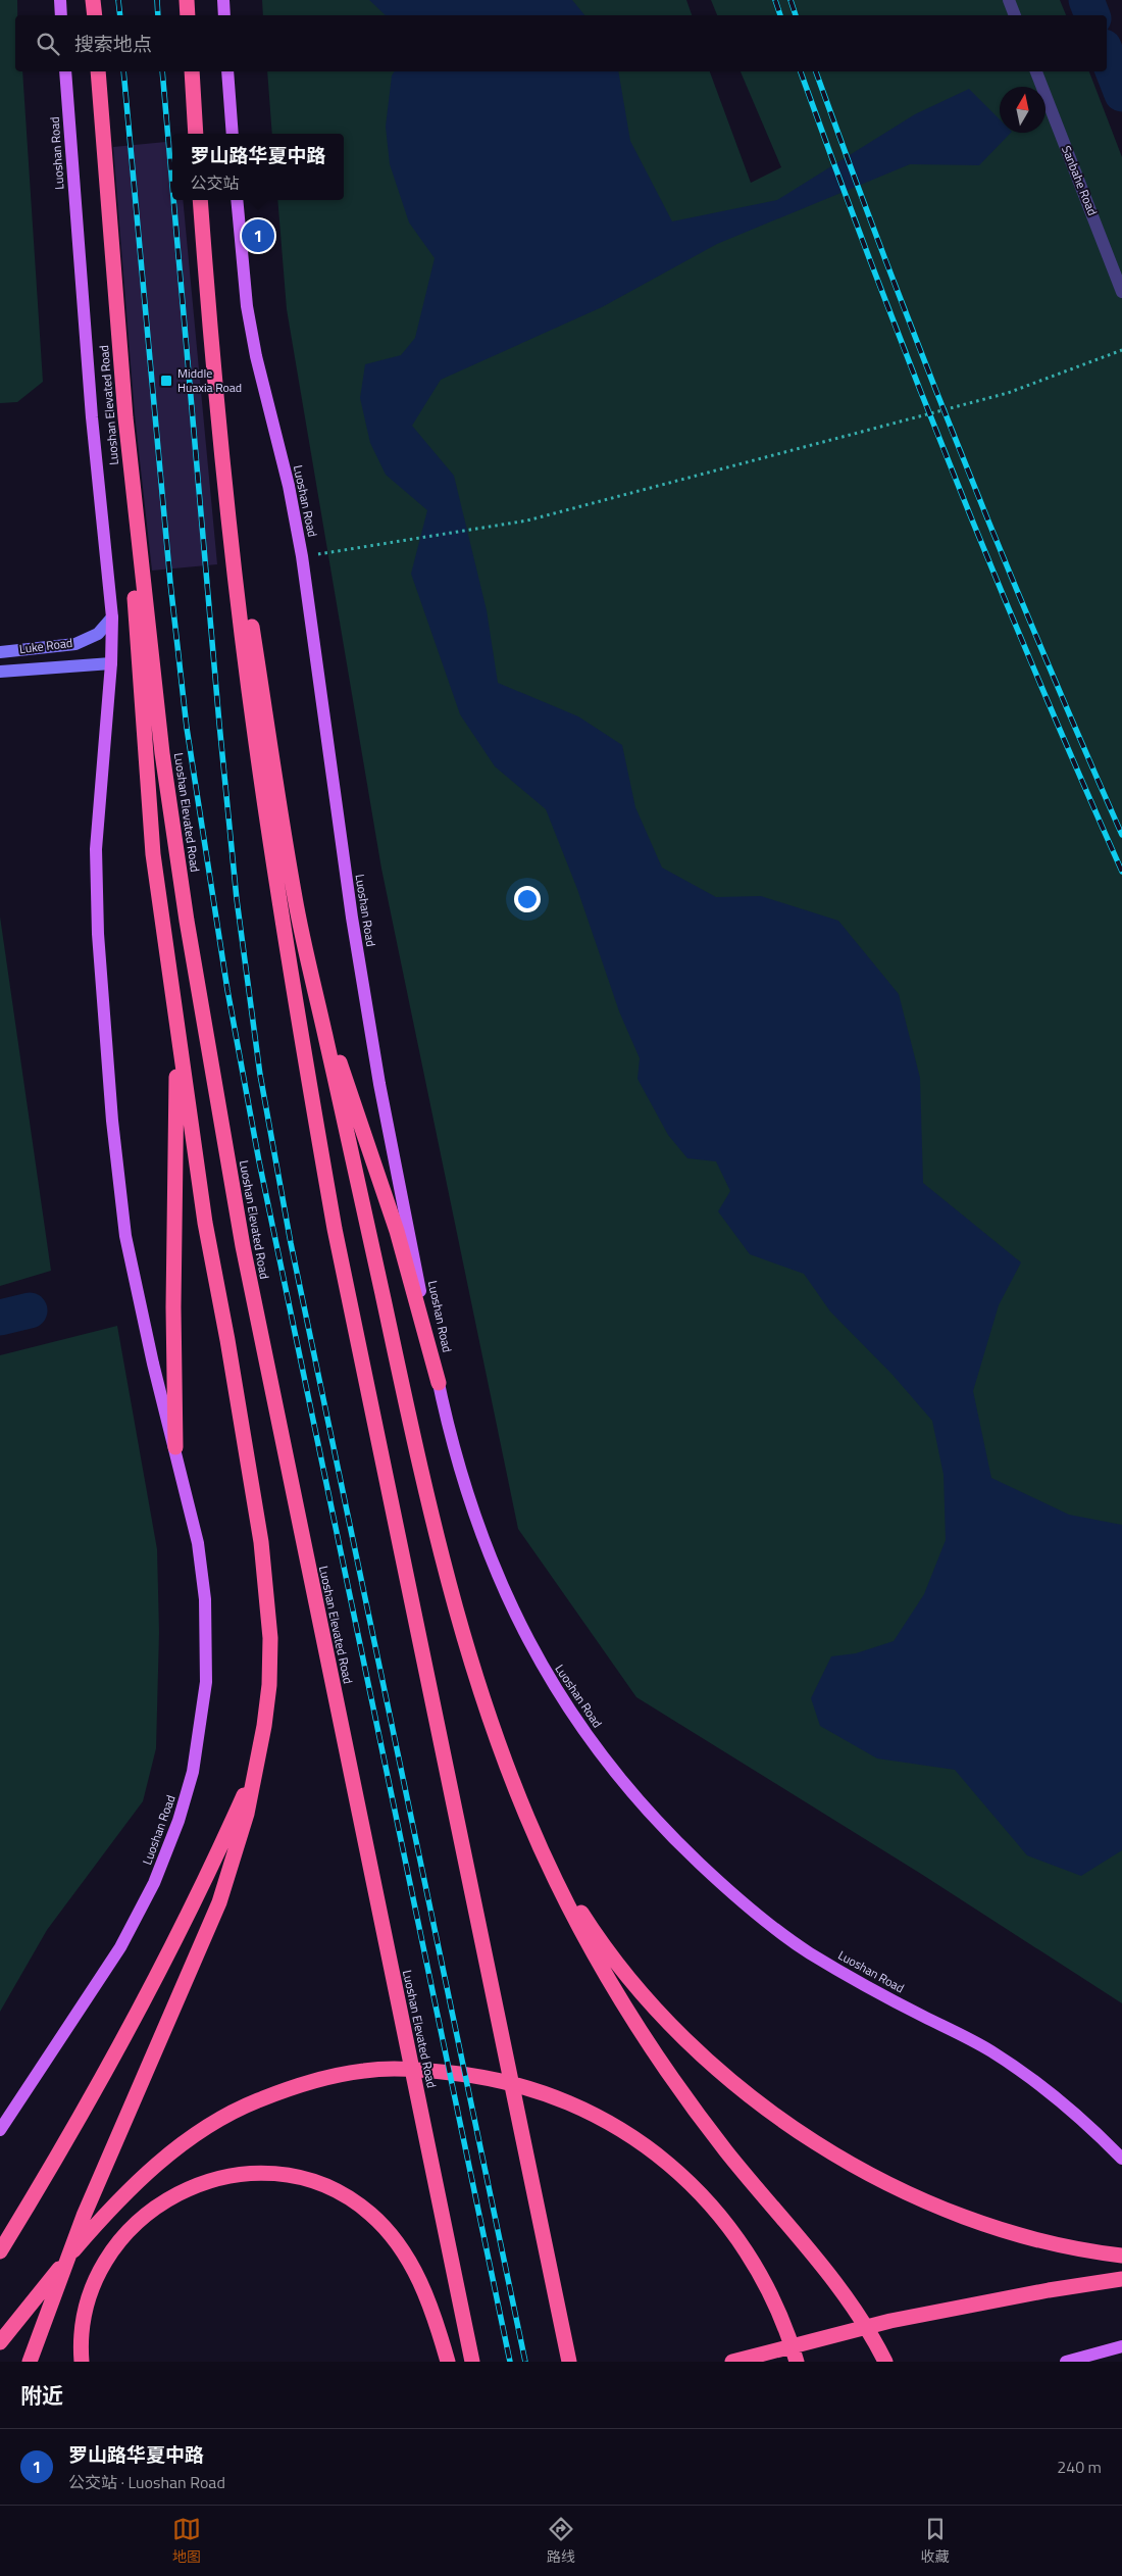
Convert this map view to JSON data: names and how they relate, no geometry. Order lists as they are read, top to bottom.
{
  "streets": {
    "highway": ["Luoshan Elevated Road"],
    "main road": ["Luoshan Road"],
    "street": ["Sanbahe Road", "Luke Road"]
  },
  "crossings": [
    ["Luoshan Road", "Luke Road"]
  ],
  "places": {
    "transit": ["Middle Huaxia Road"]
  },
  "north": "top",
  "page": {
    "search": "搜索地点",
    "popup": ["罗山路华夏中路", "公交站"],
    "pins": "1",
    "heading": "附近",
    "list": [
      {
        "mark": "1",
        "name": "罗山路华夏中路",
        "note": "公交站 · Luoshan Road",
        "value": "240 m"
      }
    ],
    "nav": ["地图", "路线", "收藏"]
  }
}
